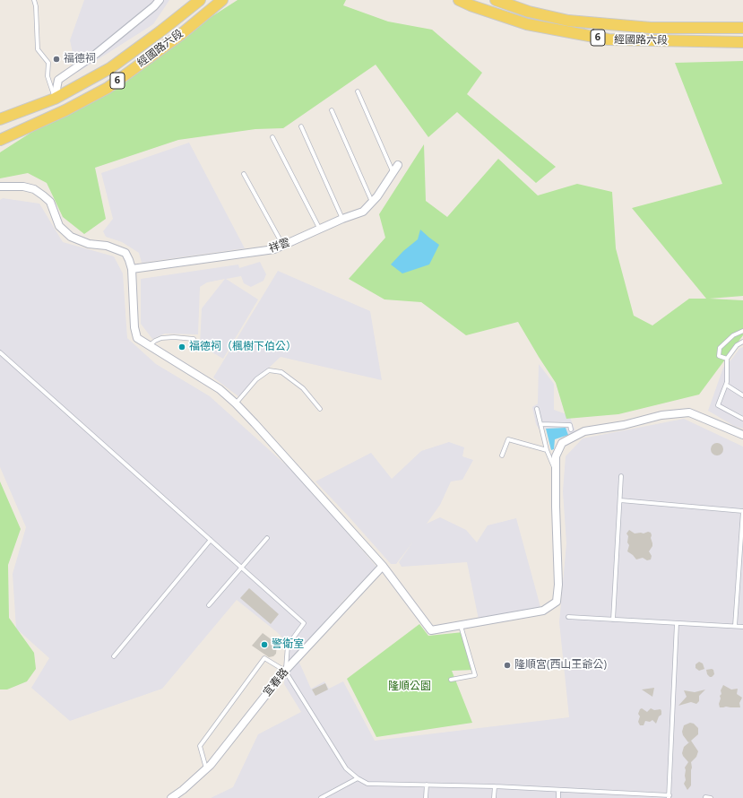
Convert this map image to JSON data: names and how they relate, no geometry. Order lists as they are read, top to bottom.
{
  "streets": {
    "main road": ["6", "經國路六段"],
    "street": ["祥雲", "宜春路"]
  },
  "parks": ["隆順公園"],
  "places": [
    "福德祠",
    "福德祠（楓樹下伯公）",
    "警衛室",
    "隆順宮(西山王爺公)"
  ]
}
